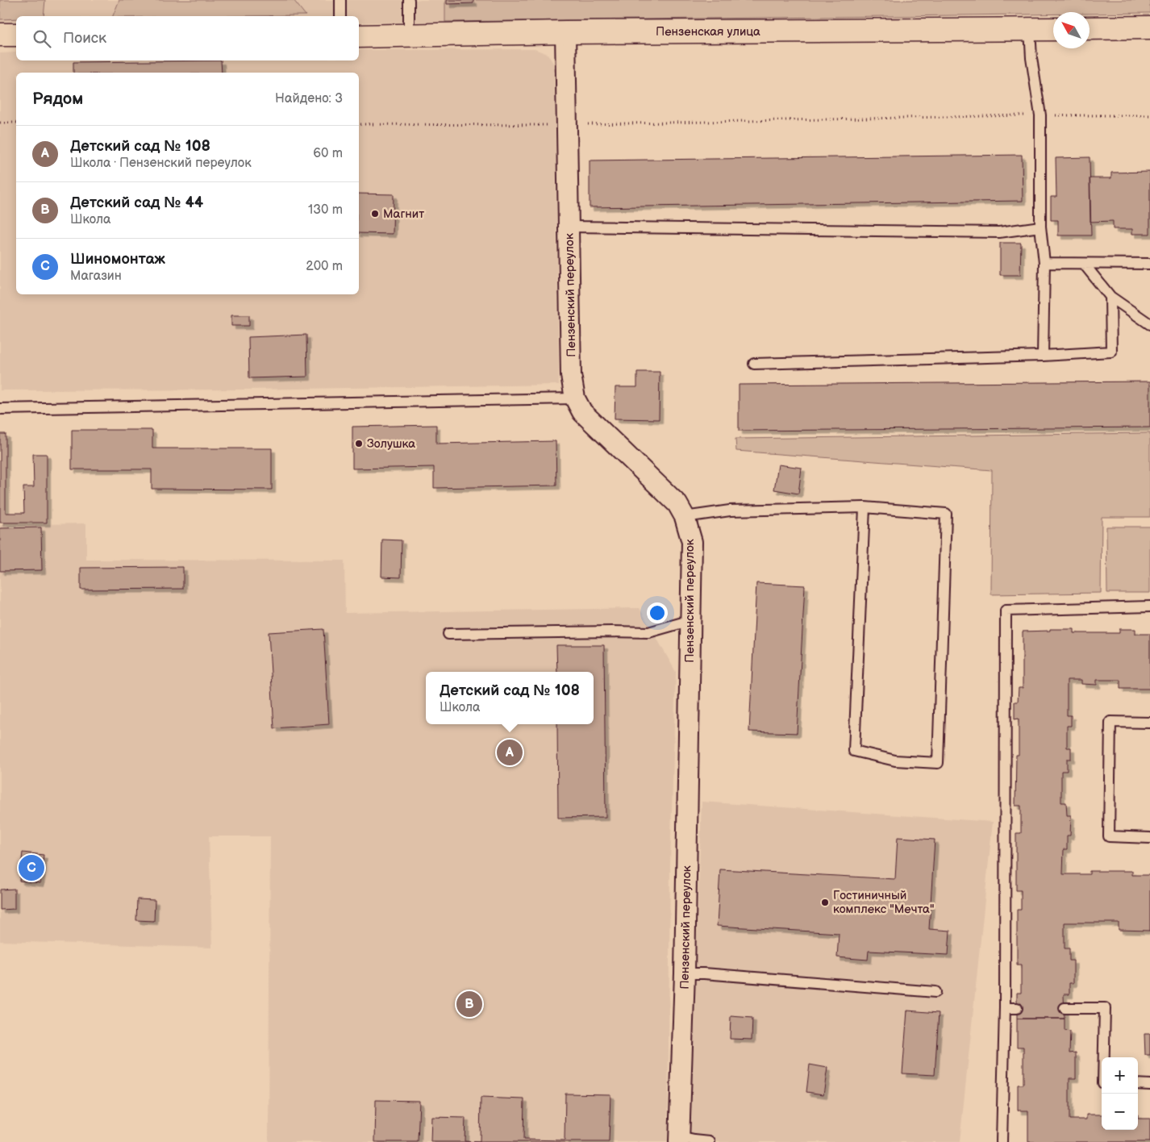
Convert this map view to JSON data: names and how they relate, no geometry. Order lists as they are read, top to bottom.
{
  "streets": {
    "street": ["Пензенская улица", "Пензенский переулок"]
  },
  "crossings": [
    ["Пензенская улица", "Пензенский переулок"]
  ],
  "places": ["Магнит", "Золушка", "Гостиничный комплекс \"Мечта\""],
  "north": "top left",
  "page": {
    "search": "Поиск",
    "heading": ["Рядом", "Найдено: 3"],
    "list": [
      {
        "mark": "A",
        "name": "Детский сад № 108",
        "note": "Школа · Пензенский переулок",
        "value": "60 m"
      },
      {
        "mark": "B",
        "name": "Детский сад № 44",
        "note": "Школа",
        "value": "130 m"
      },
      {
        "mark": "C",
        "name": "Шиномонтаж",
        "note": "Магазин",
        "value": "200 m"
      }
    ],
    "popup": ["Детский сад № 108", "Школа"],
    "pins": ["A", "C", "B"],
    "map_buttons": ["+", "−"]
  }
}
